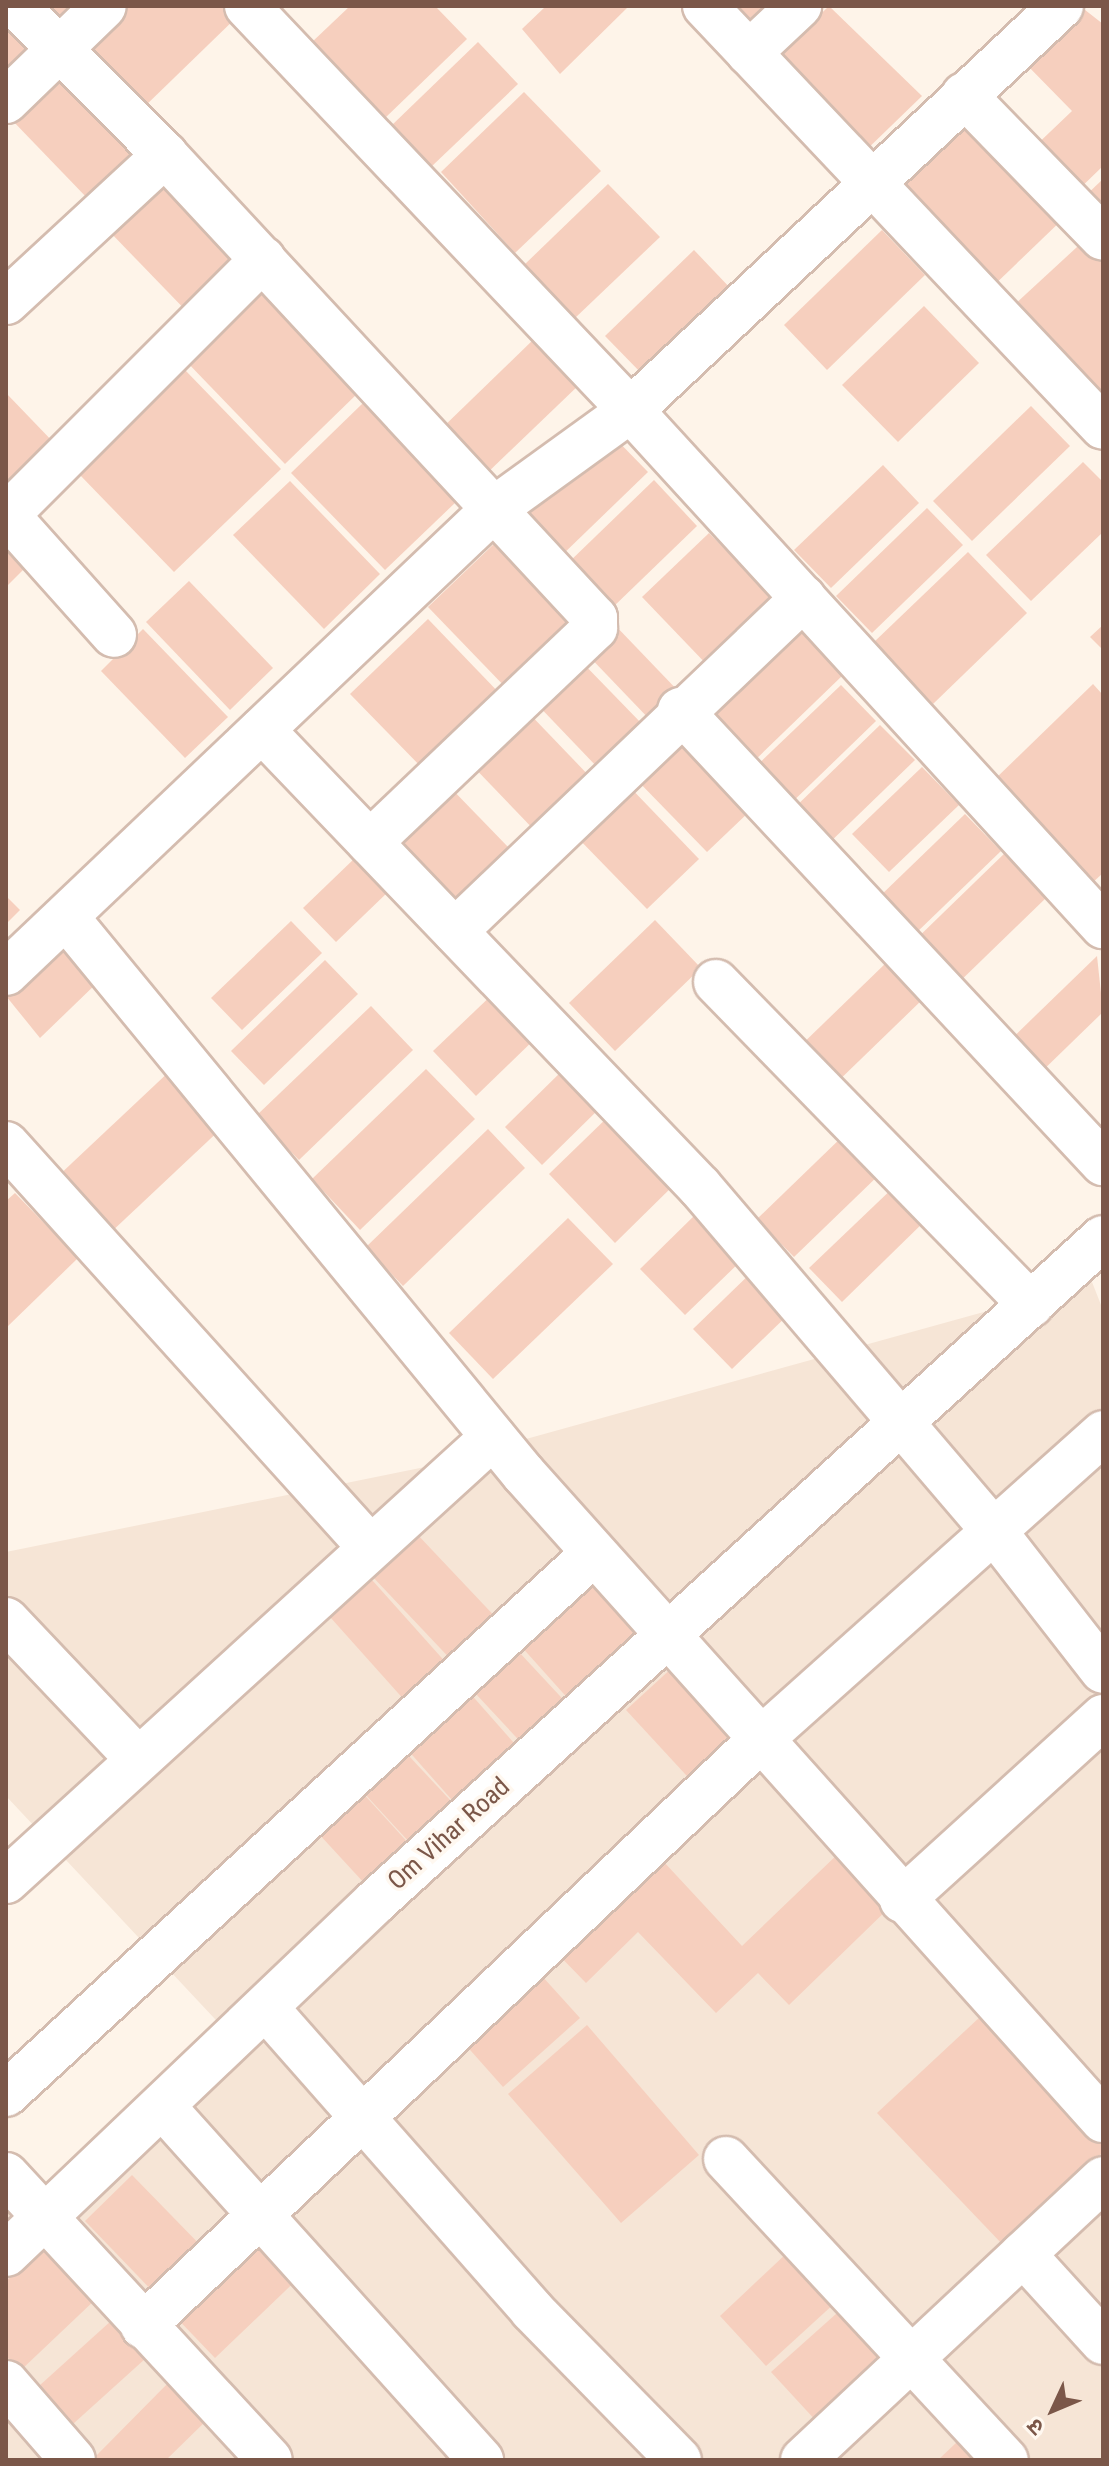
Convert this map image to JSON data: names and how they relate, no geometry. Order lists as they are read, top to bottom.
{
  "streets": {
    "street": ["Om Vihar Road"]
  },
  "north": "bottom left"
}
